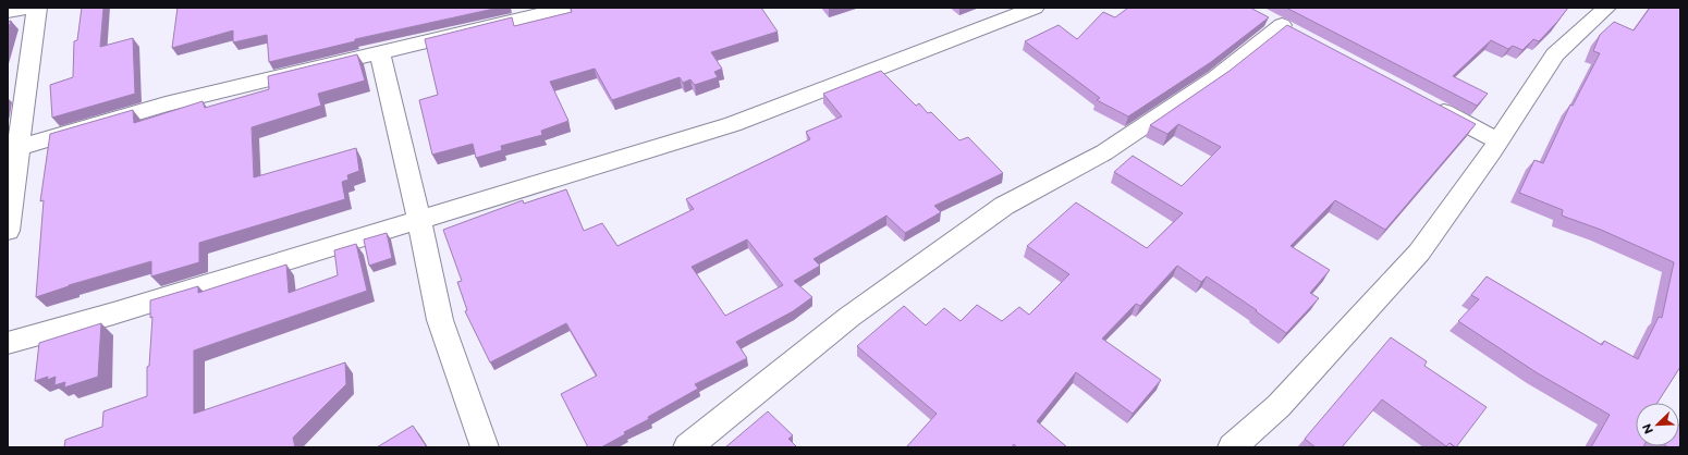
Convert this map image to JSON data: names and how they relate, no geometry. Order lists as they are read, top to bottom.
{
  "north": "bottom left"
}
